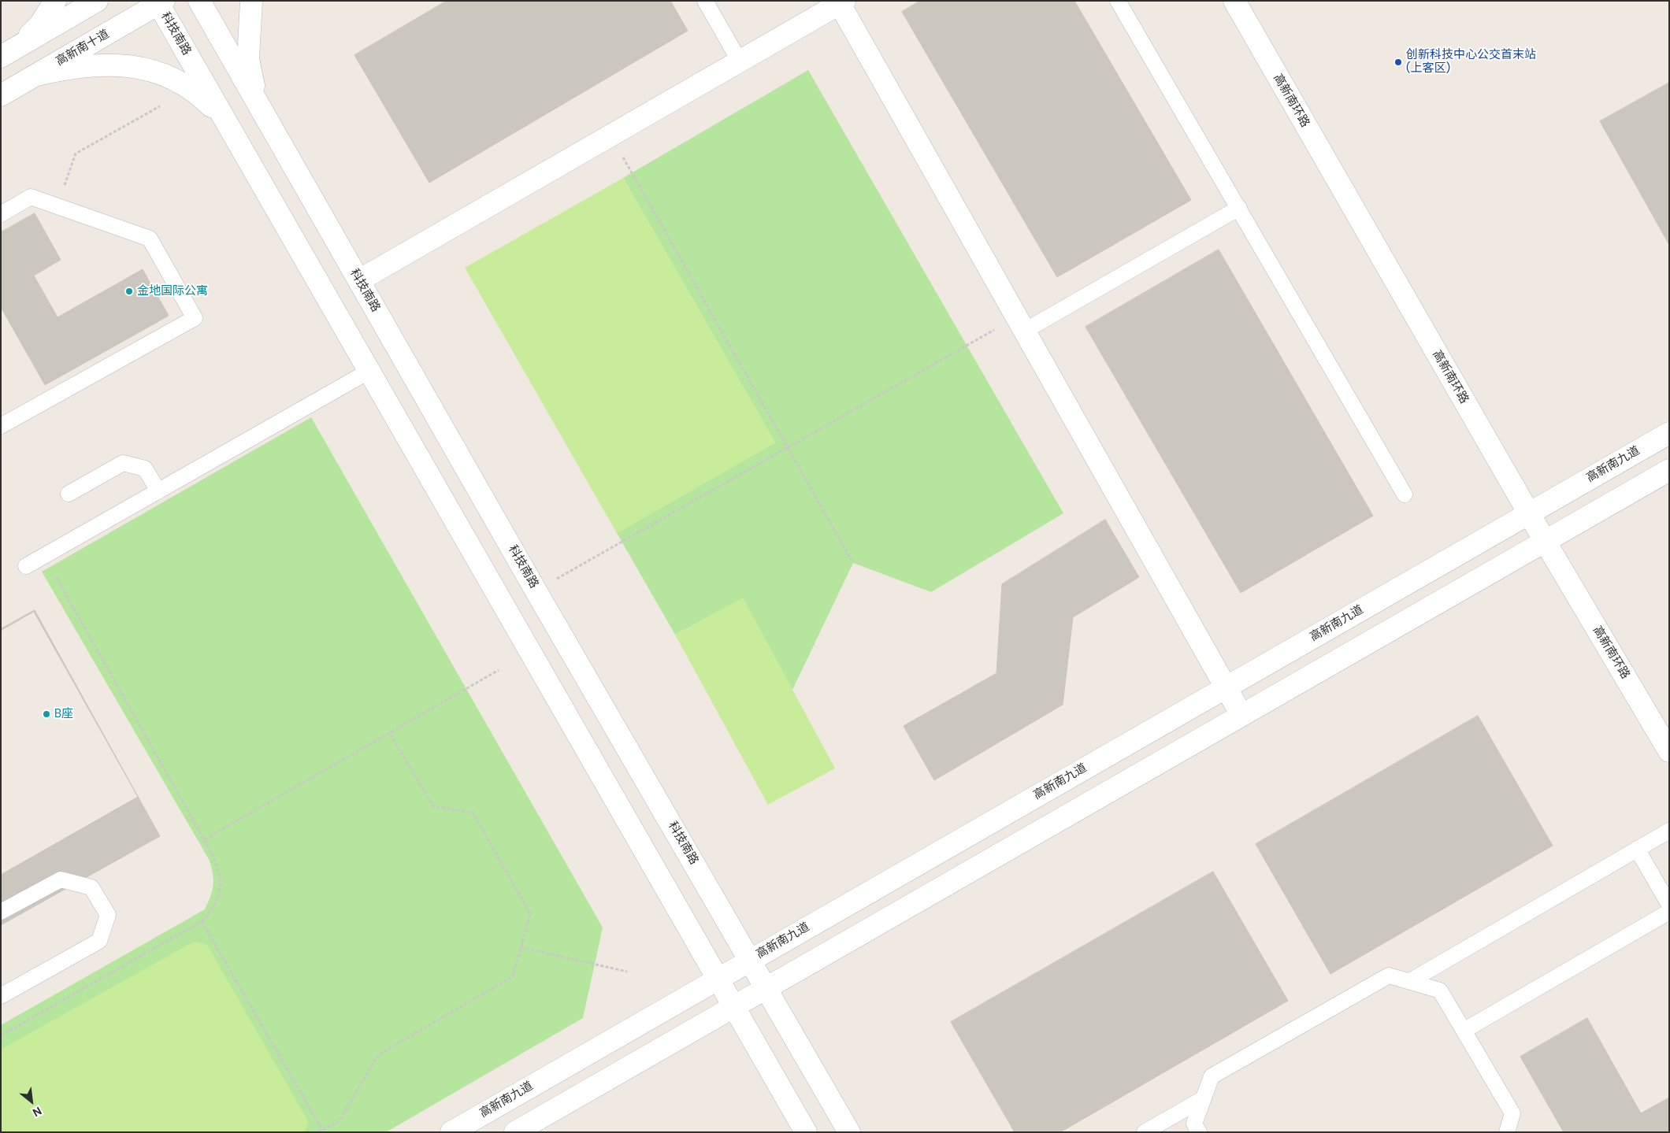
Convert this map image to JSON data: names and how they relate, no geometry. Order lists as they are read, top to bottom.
{
  "streets": {
    "street": [
      "科技南路",
      "高新南十道",
      "高新南环路",
      "高新南九道"
    ]
  },
  "crossings": [
    ["科技南路", "高新南十道"],
    ["科技南路", "高新南九道"],
    ["高新南环路", "高新南九道"]
  ],
  "places": ["创新科技中心公交首末站 (上客区)", "金地国际公寓", "B座"],
  "north": "bottom right"
}
